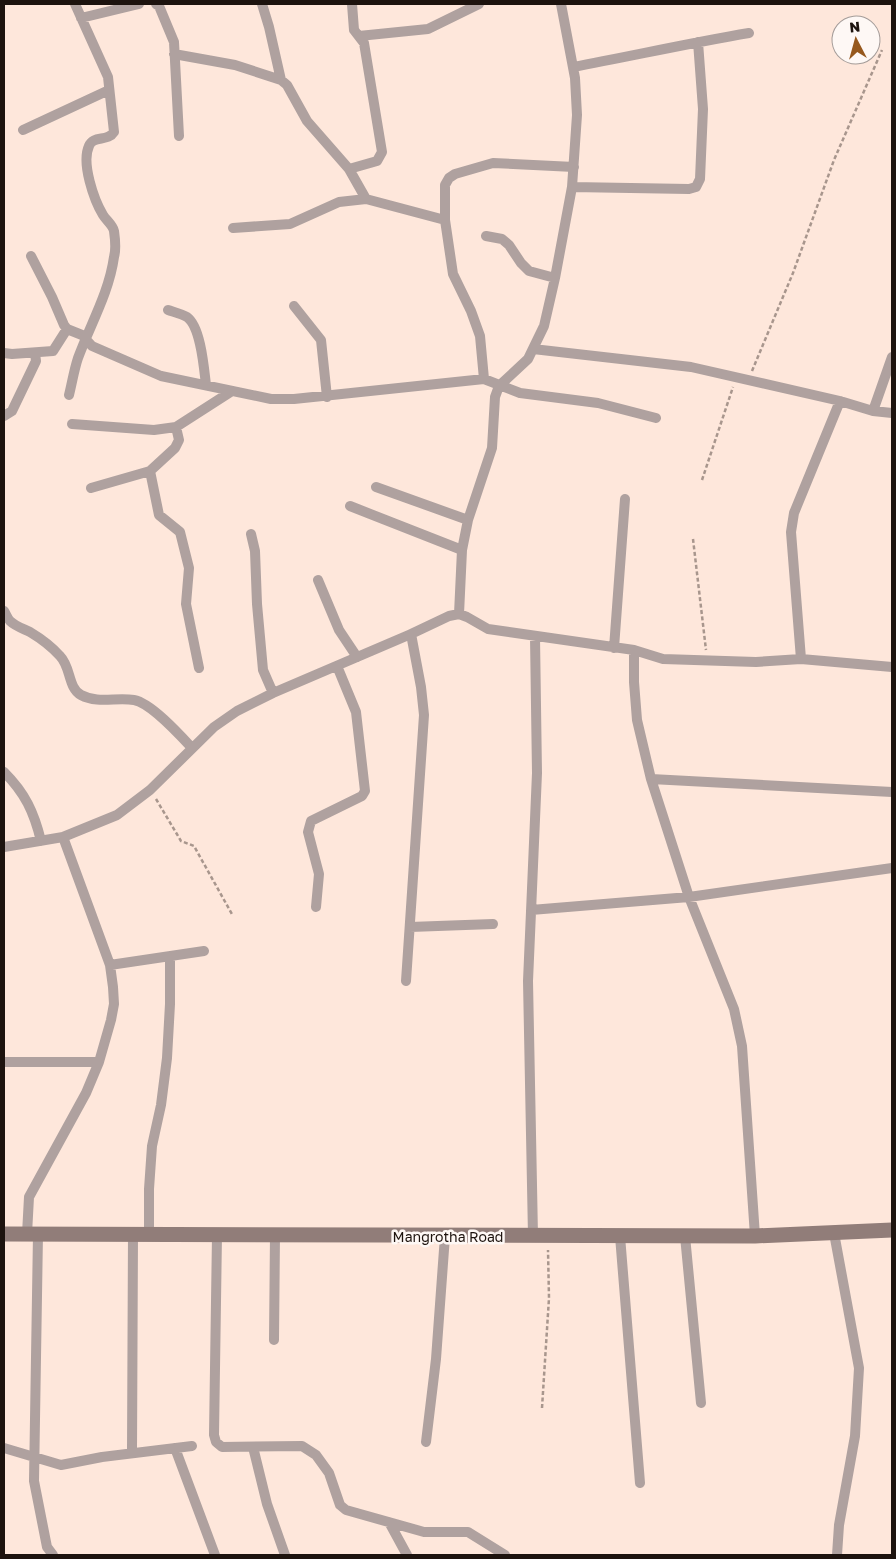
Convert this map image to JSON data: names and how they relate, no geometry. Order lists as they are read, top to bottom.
{
  "streets": {
    "main road": ["Mangrotha Road"]
  },
  "north": "top"
}
